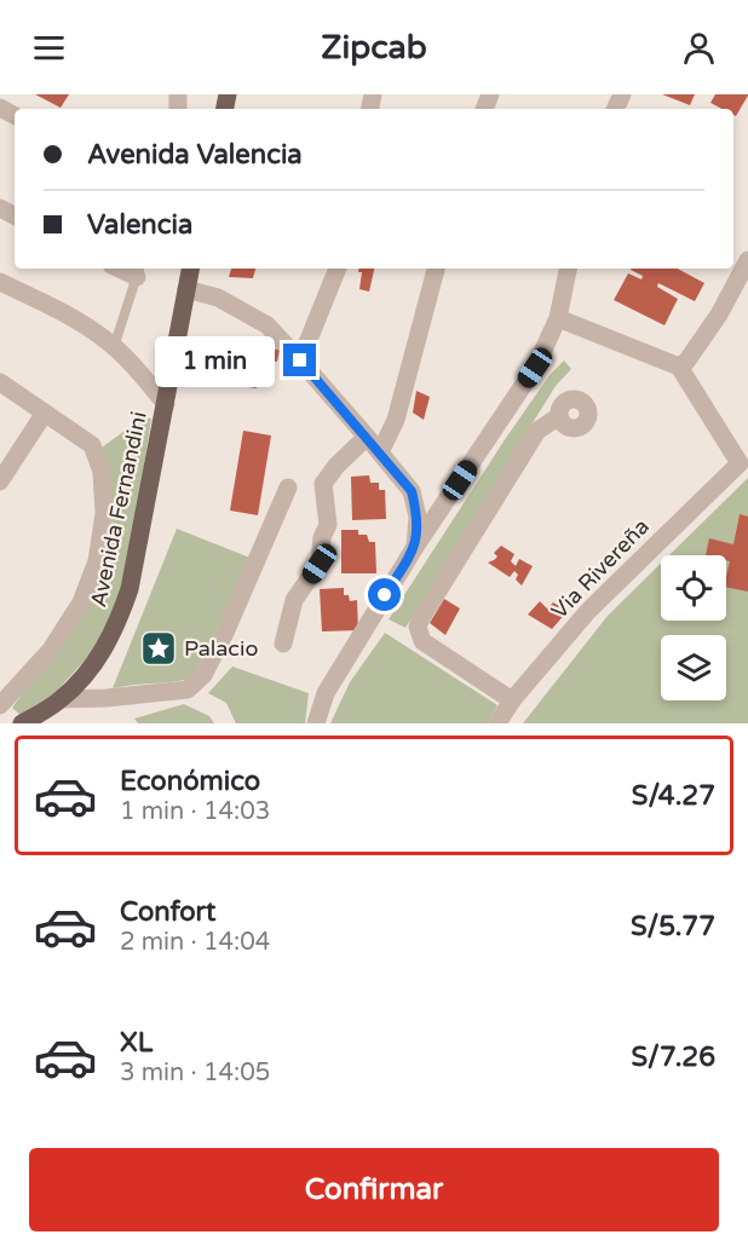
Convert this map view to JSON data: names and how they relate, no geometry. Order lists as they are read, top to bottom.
{
  "streets": {
    "main road": ["Avenida Fernandini"],
    "street": ["Via Rivereña"]
  },
  "places": {
    "place": ["Palacio"]
  },
  "page": {
    "header": "Zipcab",
    "banner": ["Avenida Valencia", "Valencia"],
    "bubble": "1 min",
    "list": [
      {
        "name": "Económico",
        "note": "1 min · 14:03",
        "value": "S/4.27"
      },
      {
        "name": "Confort",
        "note": "2 min · 14:04",
        "value": "S/5.77"
      },
      {
        "name": "XL",
        "note": "3 min · 14:05",
        "value": "S/7.26"
      }
    ],
    "buttons": "Confirmar"
  }
}
